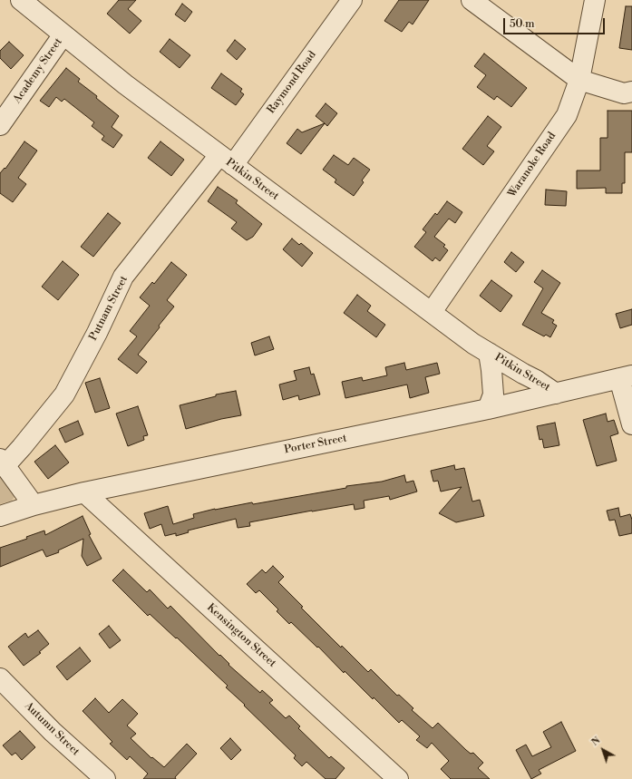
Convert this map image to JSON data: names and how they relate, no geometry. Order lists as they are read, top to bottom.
{
  "streets": {
    "street": [
      "Academy Street",
      "Raymond Road",
      "Waranoke Road",
      "Pitkin Street",
      "Putnam Street",
      "Porter Street",
      "Kensington Street",
      "Autumn Street"
    ]
  },
  "crossings": [
    ["Academy Street", "Pitkin Street"],
    ["Raymond Road", "Pitkin Street"],
    ["Raymond Road", "Putnam Street"],
    ["Waranoke Road", "Pitkin Street"],
    ["Pitkin Street", "Putnam Street"],
    ["Pitkin Street", "Porter Street"],
    ["Porter Street", "Kensington Street"]
  ],
  "scale_bar": "50 m",
  "north": "top left"
}
